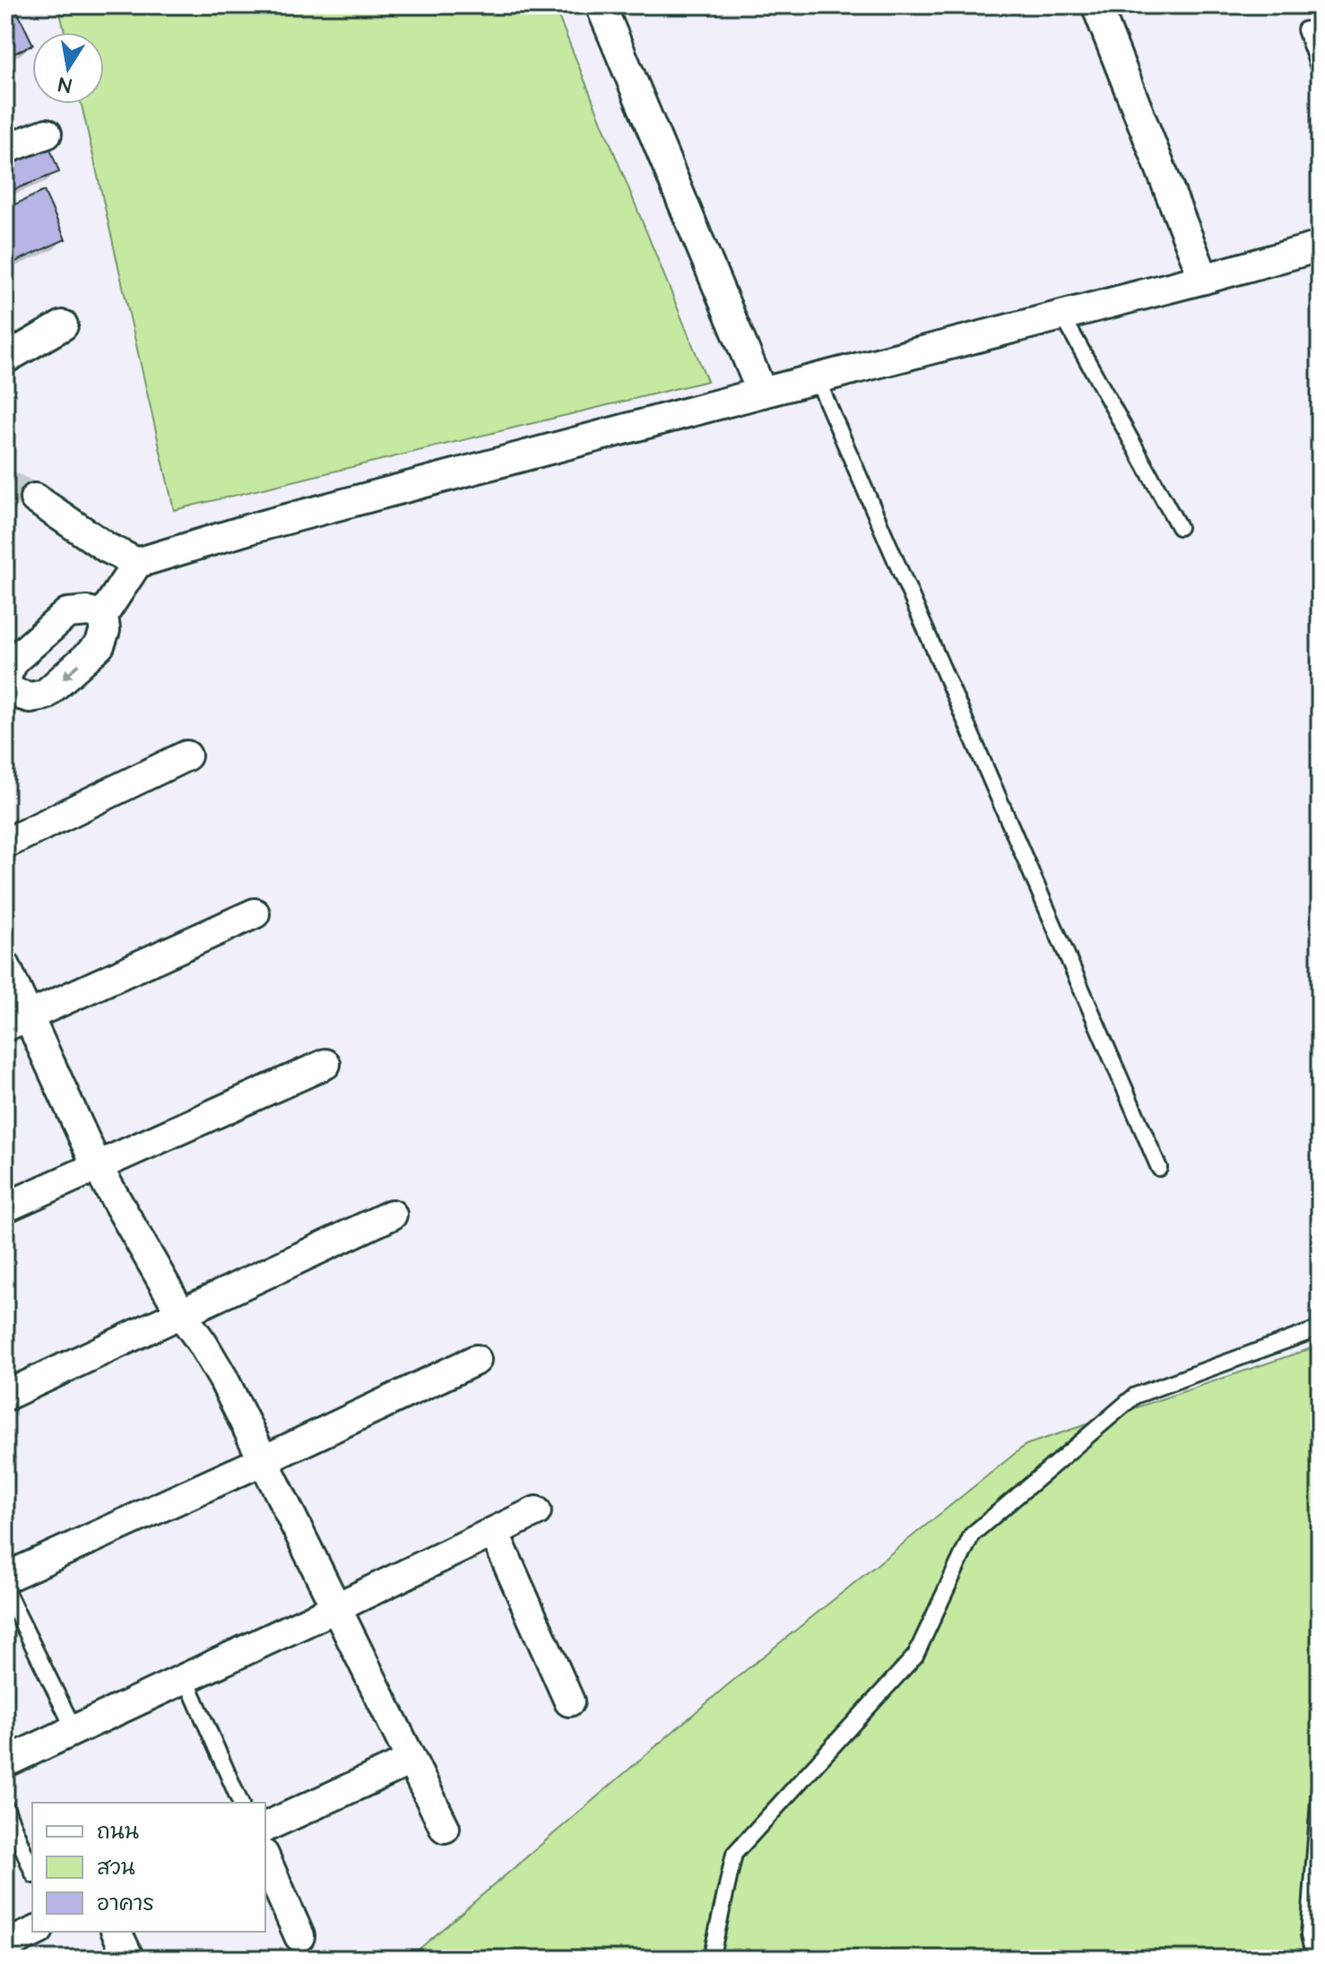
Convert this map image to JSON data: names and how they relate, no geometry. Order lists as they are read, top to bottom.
{
  "legend": ["ถนน", "สวน", "อาคาร"],
  "north": "bottom"
}
